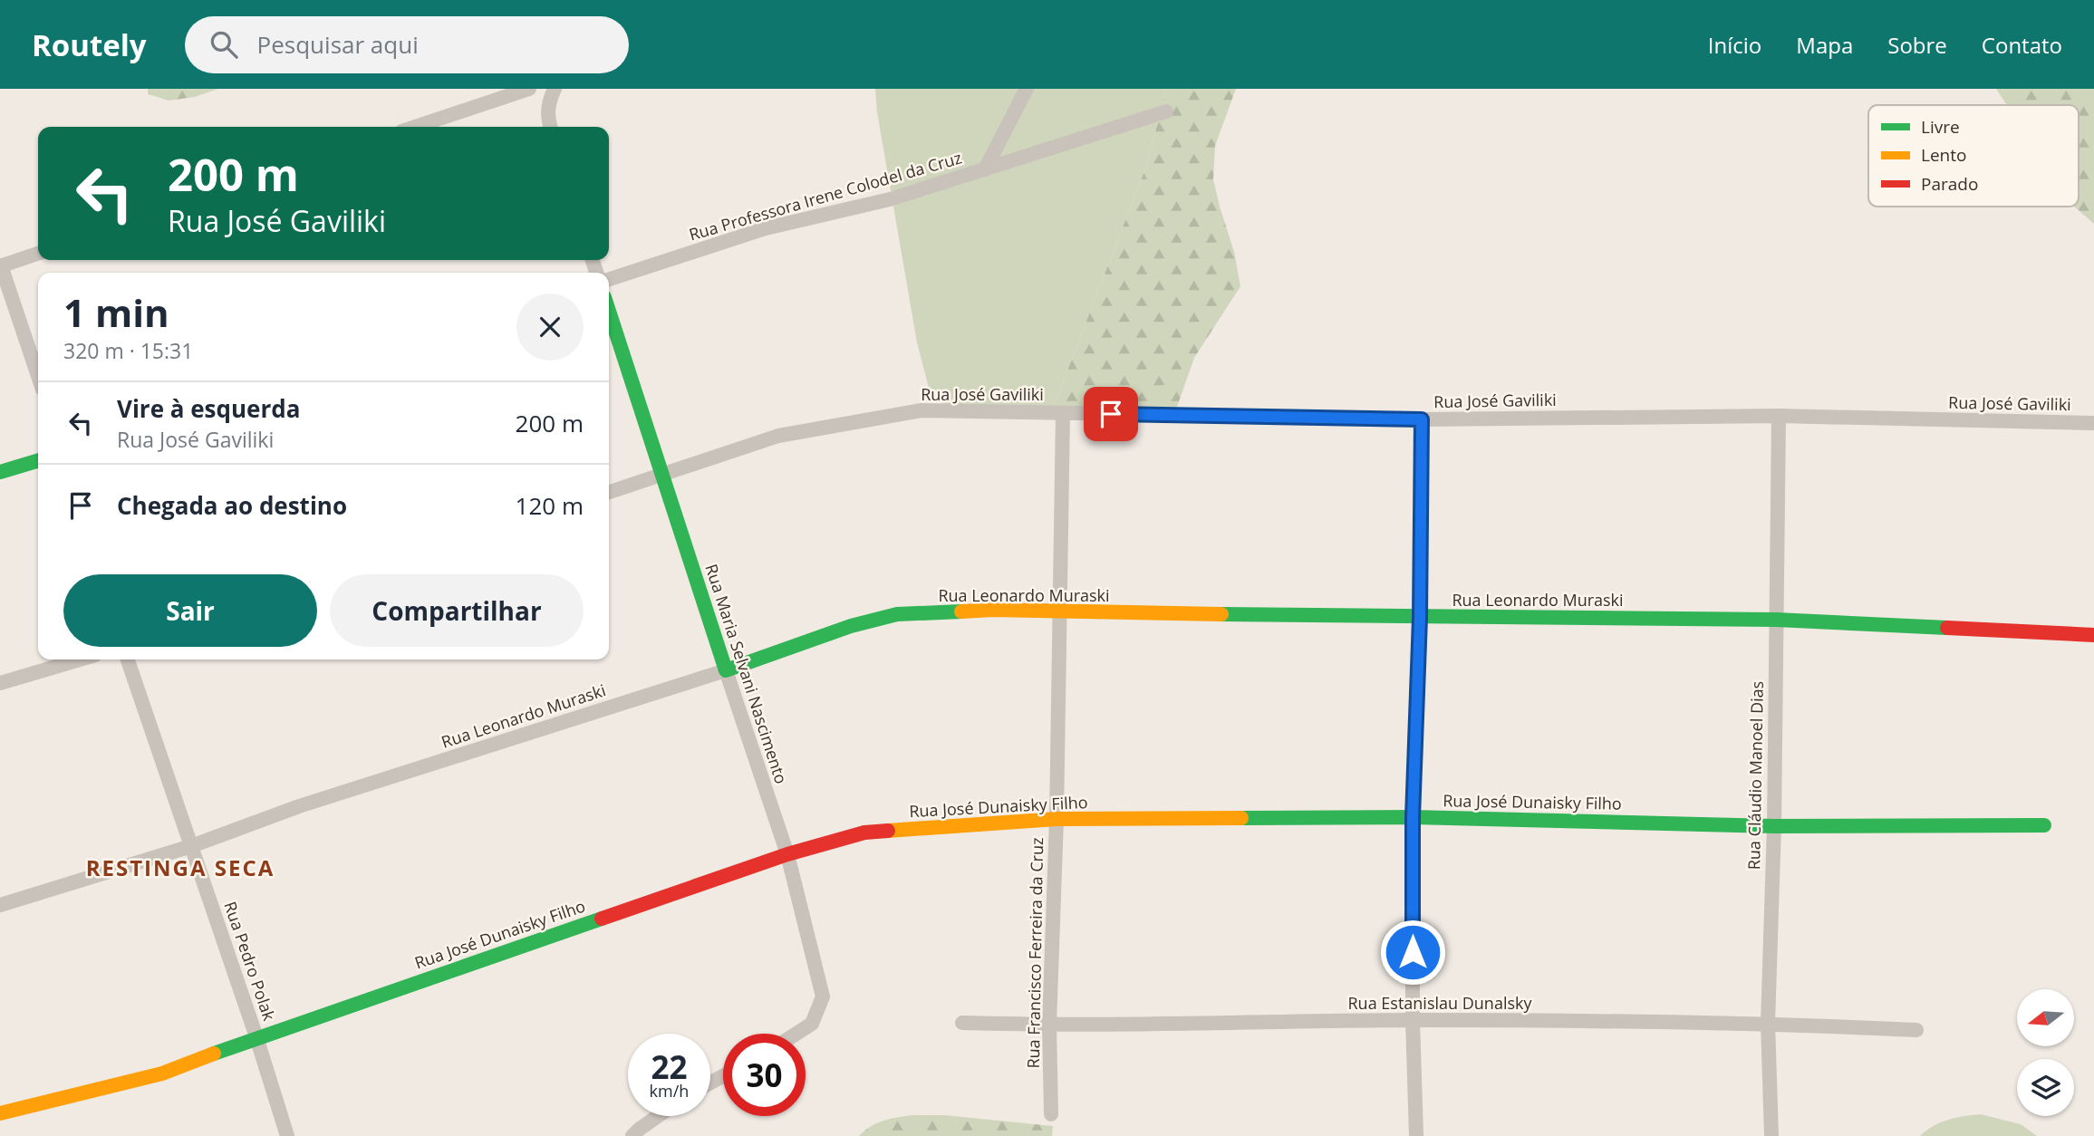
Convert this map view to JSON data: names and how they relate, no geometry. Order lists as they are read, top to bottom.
{
  "streets": {
    "street": [
      "Rua Professora Irene Colodel da Cruz",
      "Rua José Gaviliki",
      "Rua Leonardo Muraski",
      "Rua Maria Selvani Nascimento",
      "Rua Cláudio Manoel Dias",
      "Rua José Dunaisky Filho",
      "Rua Francisco Ferreira da Cruz",
      "Rua Pedro Polak",
      "Rua Estanislau Dunalsky"
    ]
  },
  "crossings": [
    ["Rua José Gaviliki", "Rua Maria Selvani Nascimento"],
    ["Rua José Gaviliki", "Rua Cláudio Manoel Dias"],
    ["Rua José Gaviliki", "Rua Francisco Ferreira da Cruz"],
    ["Rua Leonardo Muraski", "Rua Maria Selvani Nascimento"],
    ["Rua Leonardo Muraski", "Rua Cláudio Manoel Dias"],
    ["Rua Leonardo Muraski", "Rua Francisco Ferreira da Cruz"],
    ["Rua Leonardo Muraski", "Rua Pedro Polak"],
    ["Rua Maria Selvani Nascimento", "Rua José Dunaisky Filho"],
    ["Rua Cláudio Manoel Dias", "Rua José Dunaisky Filho"],
    ["Rua Cláudio Manoel Dias", "Rua Estanislau Dunalsky"],
    ["Rua José Dunaisky Filho", "Rua Francisco Ferreira da Cruz"],
    ["Rua José Dunaisky Filho", "Rua Pedro Polak"],
    ["Rua Francisco Ferreira da Cruz", "Rua Estanislau Dunalsky"]
  ],
  "districts": ["RESTINGA SECA"],
  "legend": ["Livre", "Lento", "Parado"],
  "north": "left",
  "page": {
    "header": "Routely",
    "search": "Pesquisar aqui",
    "nav": [
      "Início",
      "Mapa",
      "Sobre",
      "Contato"
    ],
    "turn": ["200 m", "Rua José Gaviliki"],
    "heading": ["1 min", "320 m · 15:31"],
    "list": [
      {
        "name": "Vire à esquerda",
        "note": "Rua José Gaviliki",
        "value": "200 m"
      },
      {
        "name": "Chegada ao destino",
        "value": "120 m"
      }
    ],
    "buttons": ["Sair", "Compartilhar"],
    "speed": "22 km/h",
    "limit": "30"
  }
}
